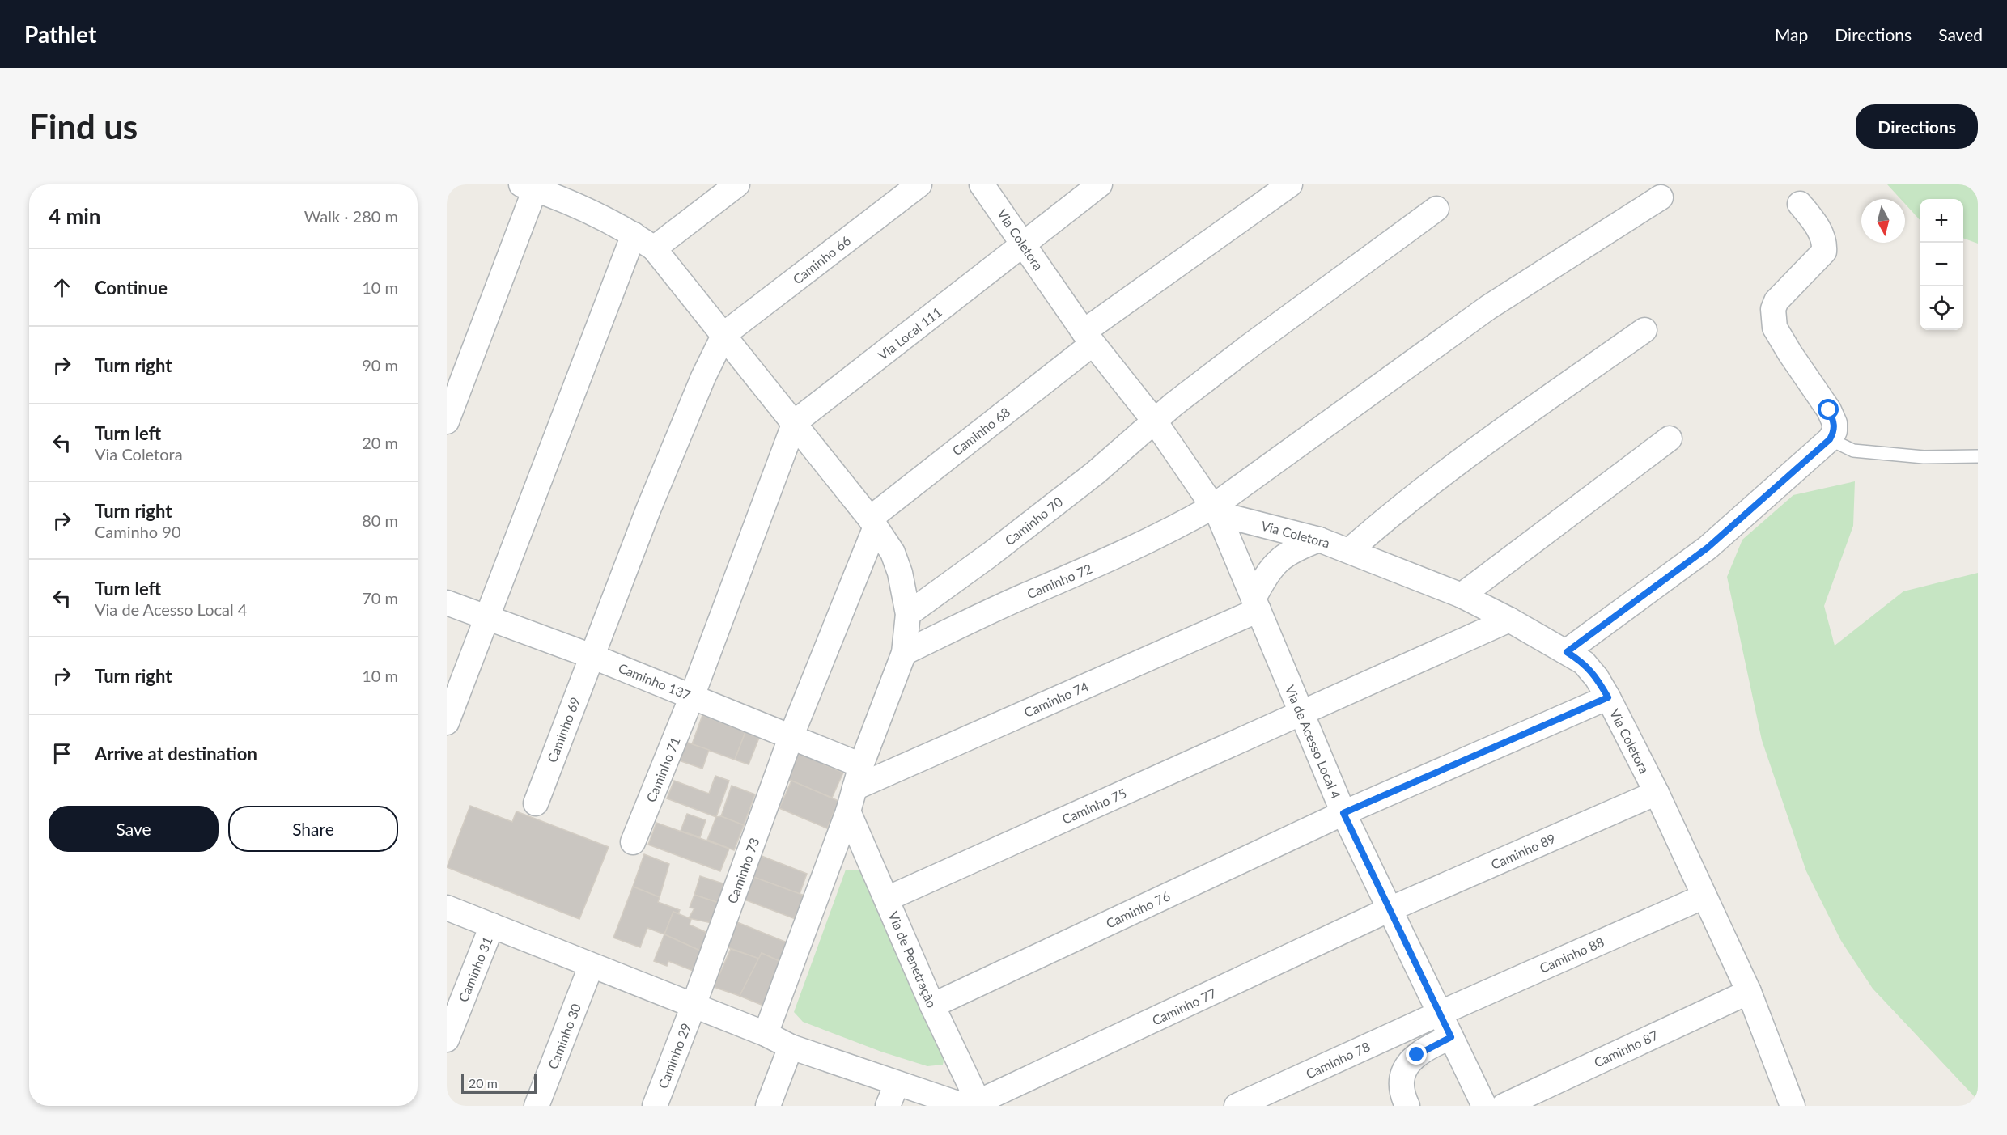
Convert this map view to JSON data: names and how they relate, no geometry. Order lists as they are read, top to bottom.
{
  "streets": {
    "street": [
      "Via Coletora",
      "Caminho 66",
      "Via Local 111",
      "Caminho 68",
      "Caminho 70",
      "Caminho 72",
      "Caminho 137",
      "Caminho 74",
      "Caminho 69",
      "Via de Acesso Local 4",
      "Caminho 71",
      "Caminho 75",
      "Caminho 89",
      "Caminho 73",
      "Caminho 76",
      "Caminho 88",
      "Via de Penetração",
      "Caminho 31",
      "Caminho 77",
      "Caminho 30",
      "Caminho 87",
      "Caminho 29",
      "Caminho 78"
    ]
  },
  "crossings": [
    ["Via Coletora", "Via Local 111"],
    ["Via Coletora", "Caminho 68"],
    ["Via Coletora", "Caminho 70"],
    ["Via Coletora", "Caminho 72"],
    ["Via Coletora", "Via de Acesso Local 4"],
    ["Via Coletora", "Caminho 75"],
    ["Via Coletora", "Caminho 89"],
    ["Via Coletora", "Caminho 76"],
    ["Via Coletora", "Caminho 88"],
    ["Via Coletora", "Caminho 87"],
    ["Caminho 66", "Caminho 69"],
    ["Via Local 111", "Caminho 71"],
    ["Caminho 68", "Caminho 73"],
    ["Caminho 72", "Via de Acesso Local 4"],
    ["Caminho 137", "Caminho 69"],
    ["Caminho 137", "Caminho 71"],
    ["Caminho 137", "Caminho 73"],
    ["Caminho 74", "Via de Acesso Local 4"],
    ["Via de Acesso Local 4", "Caminho 75"],
    ["Via de Acesso Local 4", "Caminho 89"],
    ["Via de Acesso Local 4", "Caminho 76"],
    ["Via de Acesso Local 4", "Caminho 88"],
    ["Via de Acesso Local 4", "Caminho 77"],
    ["Via de Acesso Local 4", "Caminho 78"],
    ["Caminho 75", "Via de Penetração"],
    ["Caminho 89", "Caminho 77"],
    ["Caminho 73", "Caminho 29"],
    ["Caminho 76", "Via de Penetração"],
    ["Caminho 88", "Caminho 78"],
    ["Via de Penetração", "Caminho 77"]
  ],
  "scale_bar": "20 m",
  "north": "bottom",
  "page": {
    "header": "Pathlet",
    "nav": ["Map", "Directions", "Saved"],
    "buttons": [
      "Directions",
      ["Save", "Share"]
    ],
    "title": "Find us",
    "heading": ["4 min", "Walk · 280 m"],
    "map_buttons": ["+", "−"],
    "list": [
      ["Continue", "10 m"],
      ["Turn right", "90 m"],
      ["Turn left", "Via Coletora", "20 m"],
      ["Turn right", "Caminho 90", "80 m"],
      ["Turn left", "Via de Acesso Local 4", "70 m"],
      ["Turn right", "10 m"],
      "Arrive at destination"
    ],
    "scale": "20 m"
  }
}
